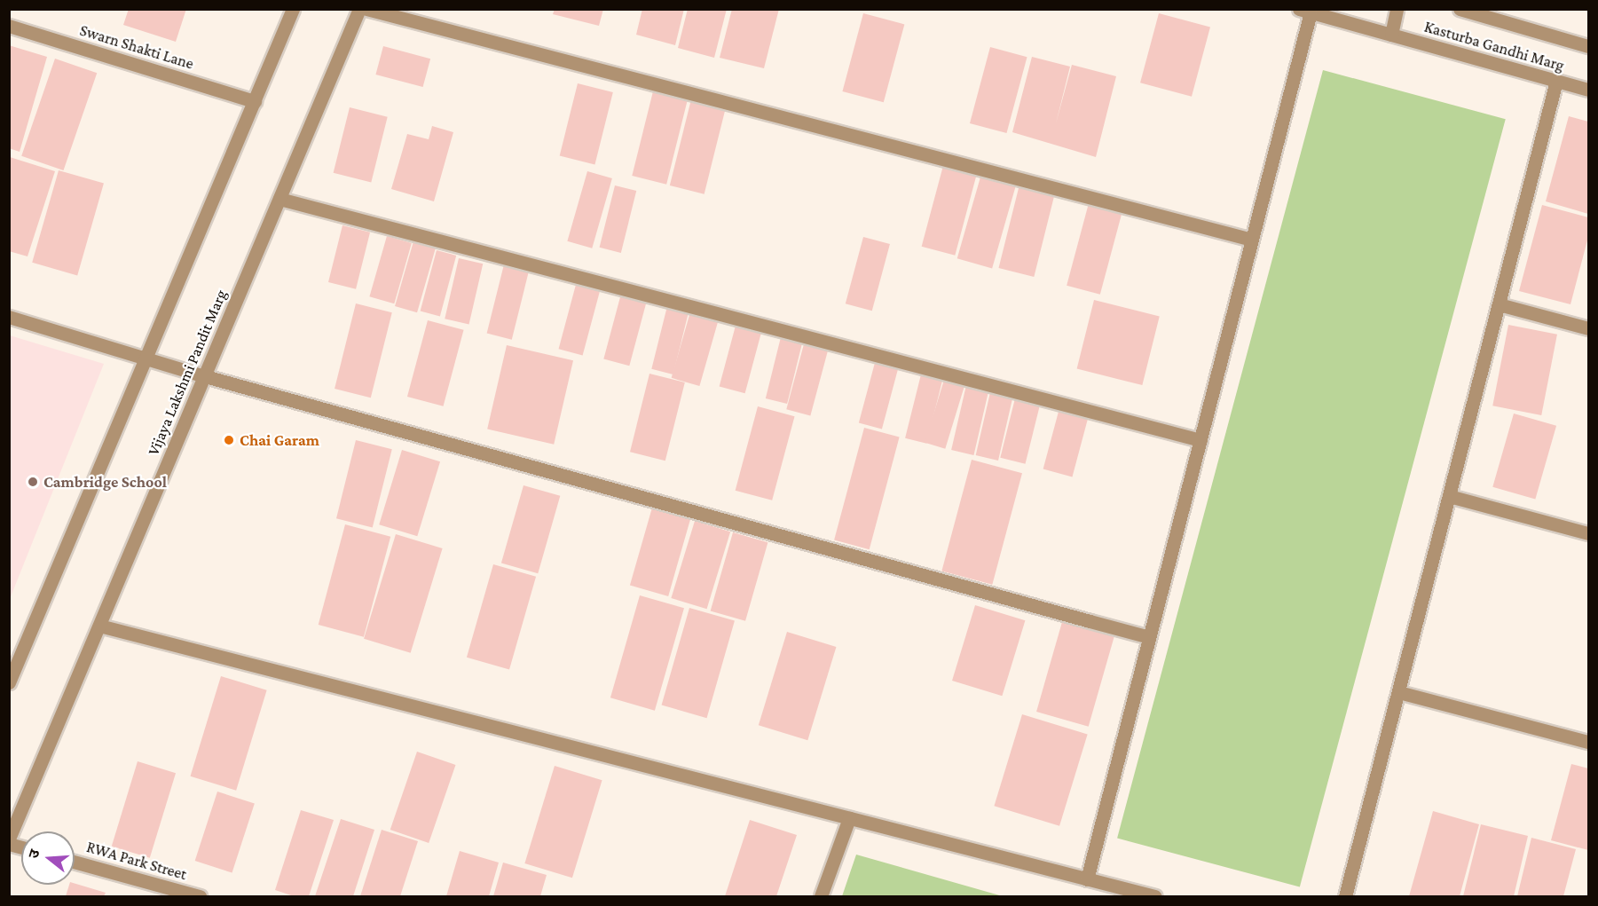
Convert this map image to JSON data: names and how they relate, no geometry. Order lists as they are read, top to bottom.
{
  "streets": {
    "street": [
      "Kasturba Gandhi Marg",
      "Swarn Shakti Lane",
      "Vijaya Lakshmi Pandit Marg",
      "RWA Park Street"
    ]
  },
  "places": ["Chai Garam", "Cambridge School"],
  "north": "left"
}
